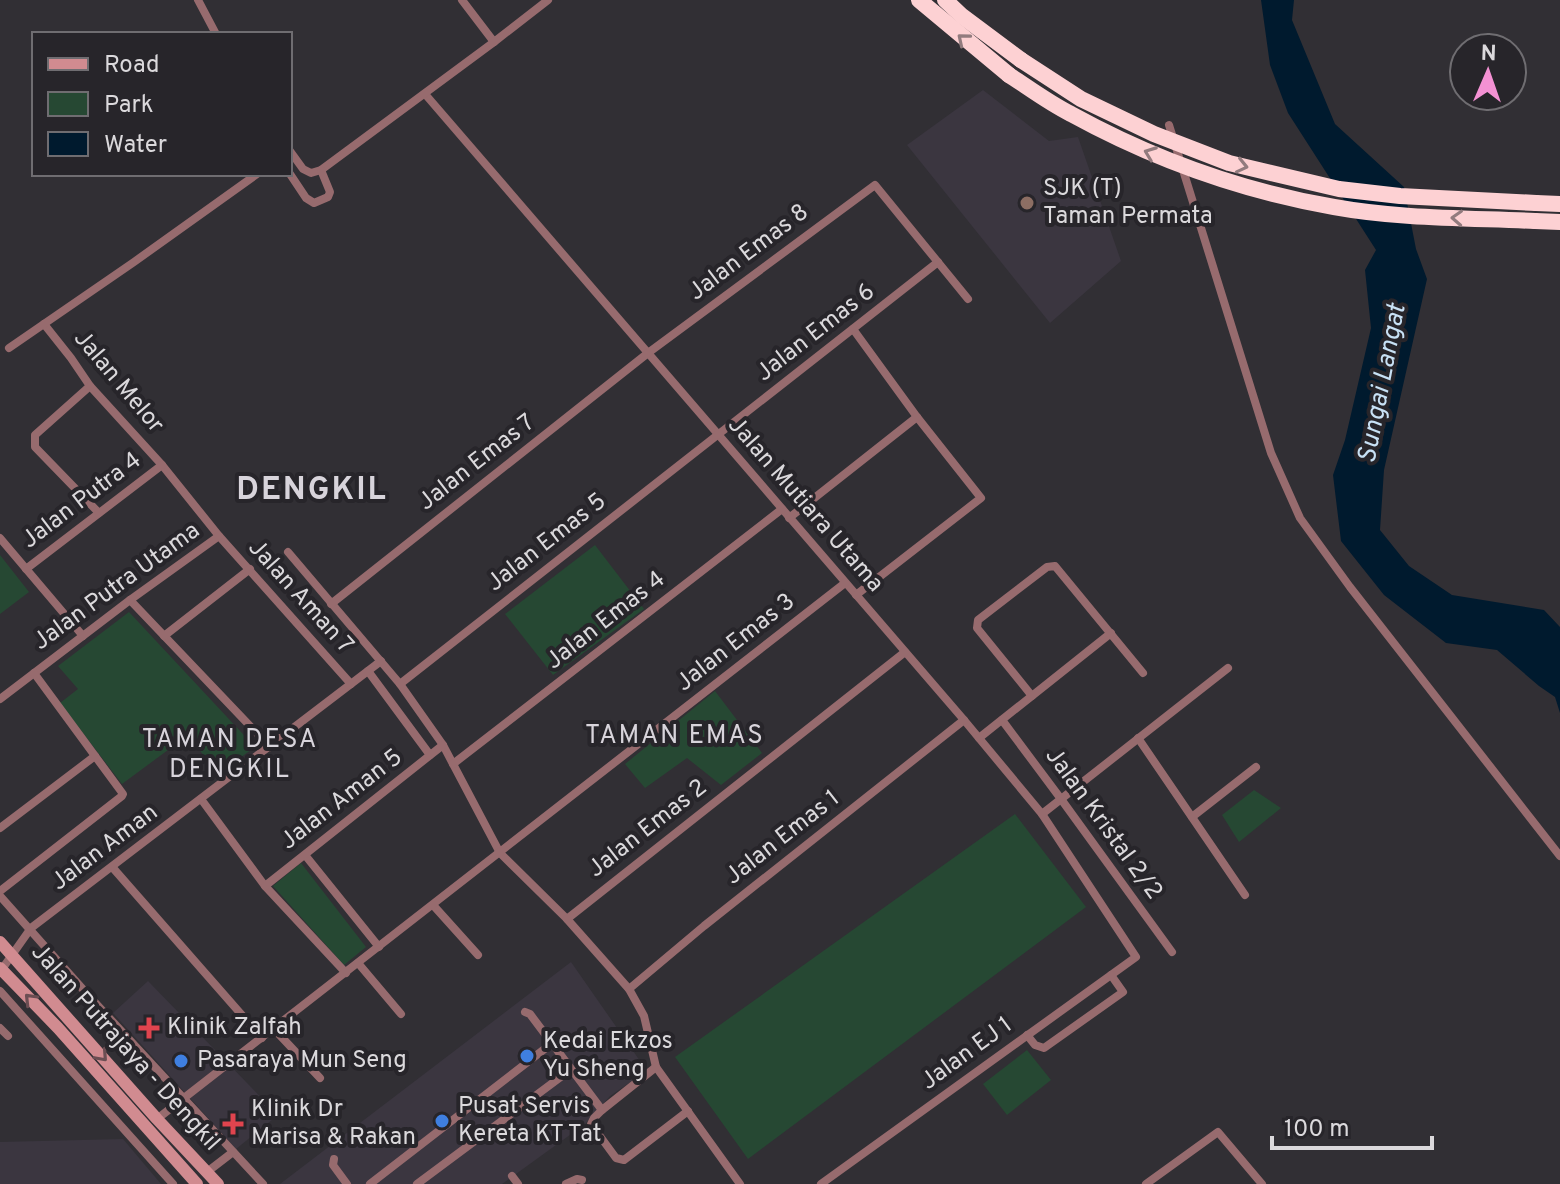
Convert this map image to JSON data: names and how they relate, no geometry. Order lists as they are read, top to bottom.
{
  "streets": {
    "main road": ["Jalan Putrajaya - Dengkil"],
    "street": [
      "Jalan Emas 8",
      "Jalan Emas 6",
      "Jalan Melor",
      "Jalan Emas 7",
      "Jalan Putra 4",
      "Jalan Mutiara Utama",
      "Jalan Emas 5",
      "Jalan Putra Utama",
      "Jalan Aman 7",
      "Jalan Emas 4",
      "Jalan Emas 3",
      "Jalan Aman 5",
      "Jalan Kristal 2/2",
      "Jalan Emas 2",
      "Jalan Emas 1",
      "Jalan Aman",
      "Jalan EJ 1"
    ]
  },
  "crossings": [
    ["Jalan Emas 8", "Jalan Emas 6"],
    ["Jalan Emas 8", "Jalan Emas 7"],
    ["Jalan Emas 8", "Jalan Mutiara Utama"],
    ["Jalan Emas 6", "Jalan Mutiara Utama"],
    ["Jalan Emas 6", "Jalan Emas 5"],
    ["Jalan Melor", "Jalan Putra 4"],
    ["Jalan Melor", "Jalan Putra Utama"],
    ["Jalan Melor", "Jalan Aman 7"],
    ["Jalan Emas 7", "Jalan Mutiara Utama"],
    ["Jalan Mutiara Utama", "Jalan Emas 5"],
    ["Jalan Mutiara Utama", "Jalan Emas 4"],
    ["Jalan Mutiara Utama", "Jalan Emas 3"],
    ["Jalan Mutiara Utama", "Jalan Emas 2"],
    ["Jalan Mutiara Utama", "Jalan Emas 1"],
    ["Jalan Mutiara Utama", "Jalan EJ 1"],
    ["Jalan Putra Utama", "Jalan Aman 7"],
    ["Jalan Aman 7", "Jalan Aman"],
    ["Jalan Aman", "Jalan Putrajaya - Dengkil"]
  ],
  "districts": ["DENGKIL", "TAMAN EMAS", "TAMAN DESA DENGKIL"],
  "water": ["Sungai Langat"],
  "places": {
    "other": [
      "SJK (T) Taman Permata",
      "Kedai Ekzos Yu Sheng",
      "Pasaraya Mun Seng",
      "Pusat Servis Kereta KT Tat"
    ],
    "health": ["Klinik Zalfah", "Klinik Dr Marisa & Rakan"]
  },
  "legend": ["Road", "Park", "Water"],
  "scale_bar": "100 m",
  "north": "top"
}
